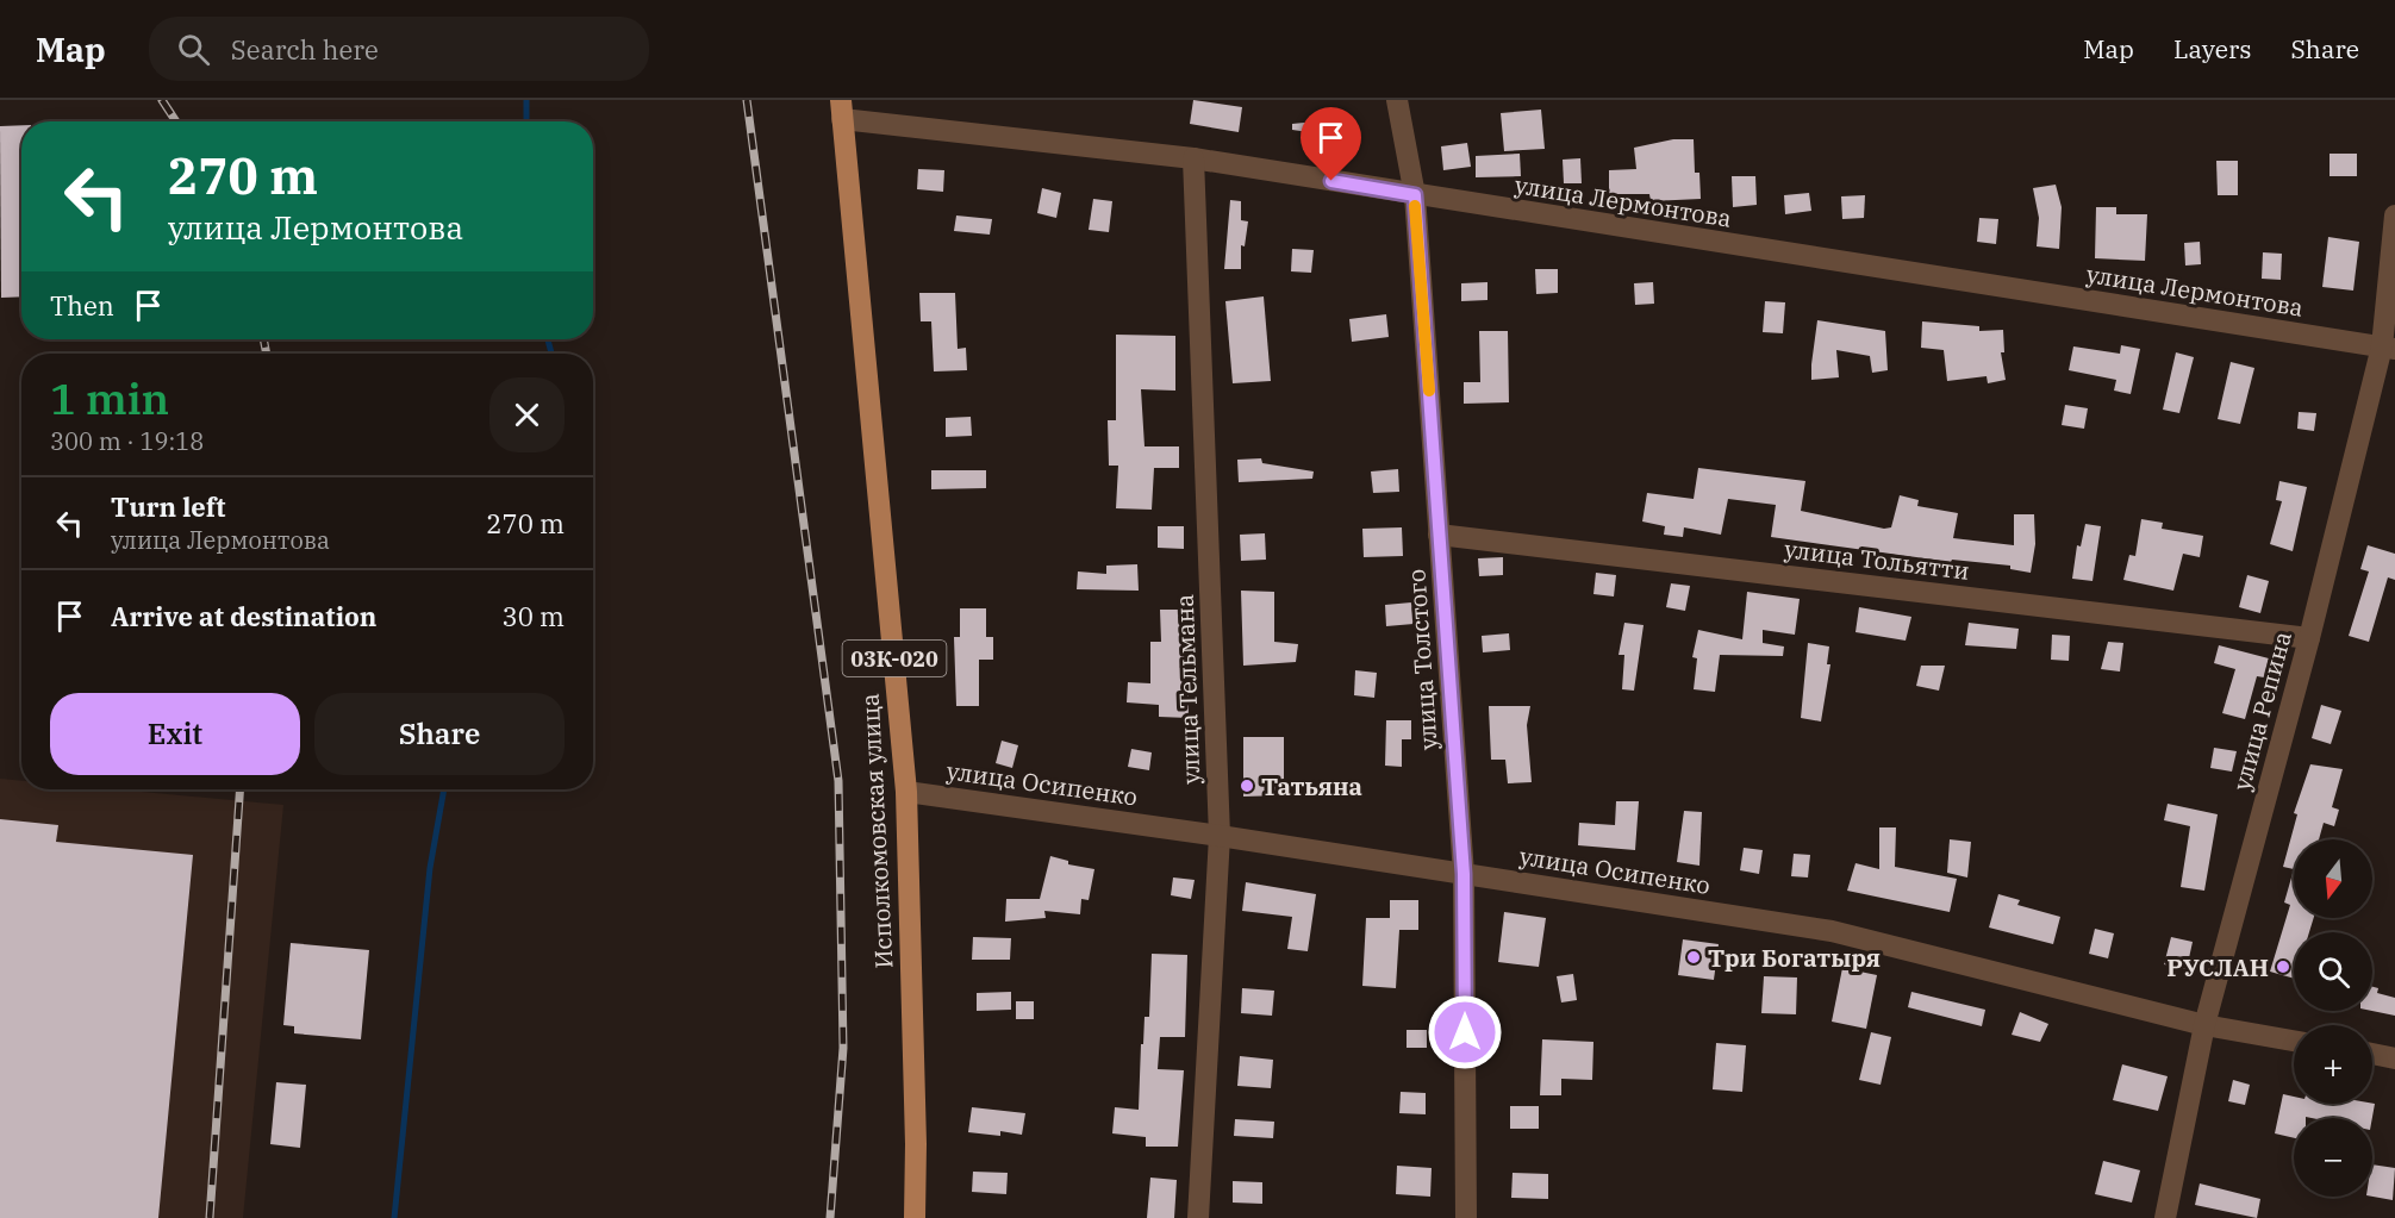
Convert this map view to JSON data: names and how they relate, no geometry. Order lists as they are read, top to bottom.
{
  "streets": {
    "main road": ["03К-020", "Исполкомовская улица"],
    "street": [
      "улица Лермонтова",
      "улица Тольятти",
      "улица Толстого",
      "улица Тельмана",
      "улица Репина",
      "улица Осипенко"
    ]
  },
  "crossings": [
    ["улица Лермонтова", "улица Толстого"],
    ["улица Лермонтова", "улица Тельмана"],
    ["улица Лермонтова", "улица Репина"],
    ["улица Лермонтова", "Исполкомовская улица"],
    ["улица Тольятти", "улица Толстого"],
    ["улица Тольятти", "улица Репина"],
    ["улица Толстого", "улица Осипенко"],
    ["улица Тельмана", "улица Осипенко"],
    ["улица Репина", "улица Осипенко"],
    ["улица Осипенко", "Исполкомовская улица"]
  ],
  "places": ["Татьяна", "Три Богатыря", "РУСЛАН"],
  "north": "bottom",
  "page": {
    "header": "Map",
    "search": "Search here",
    "nav": ["Map", "Layers", "Share"],
    "turn": ["270 m", "улица Лермонтова"],
    "then": "Then",
    "heading": ["1 min", "300 m · 19:18"],
    "list": [
      {
        "name": "Turn left",
        "note": "улица Лермонтова",
        "value": "270 m"
      },
      {
        "name": "Arrive at destination",
        "value": "30 m"
      }
    ],
    "buttons": ["Exit", "Share"],
    "map_buttons": ["+", "−"]
  }
}
